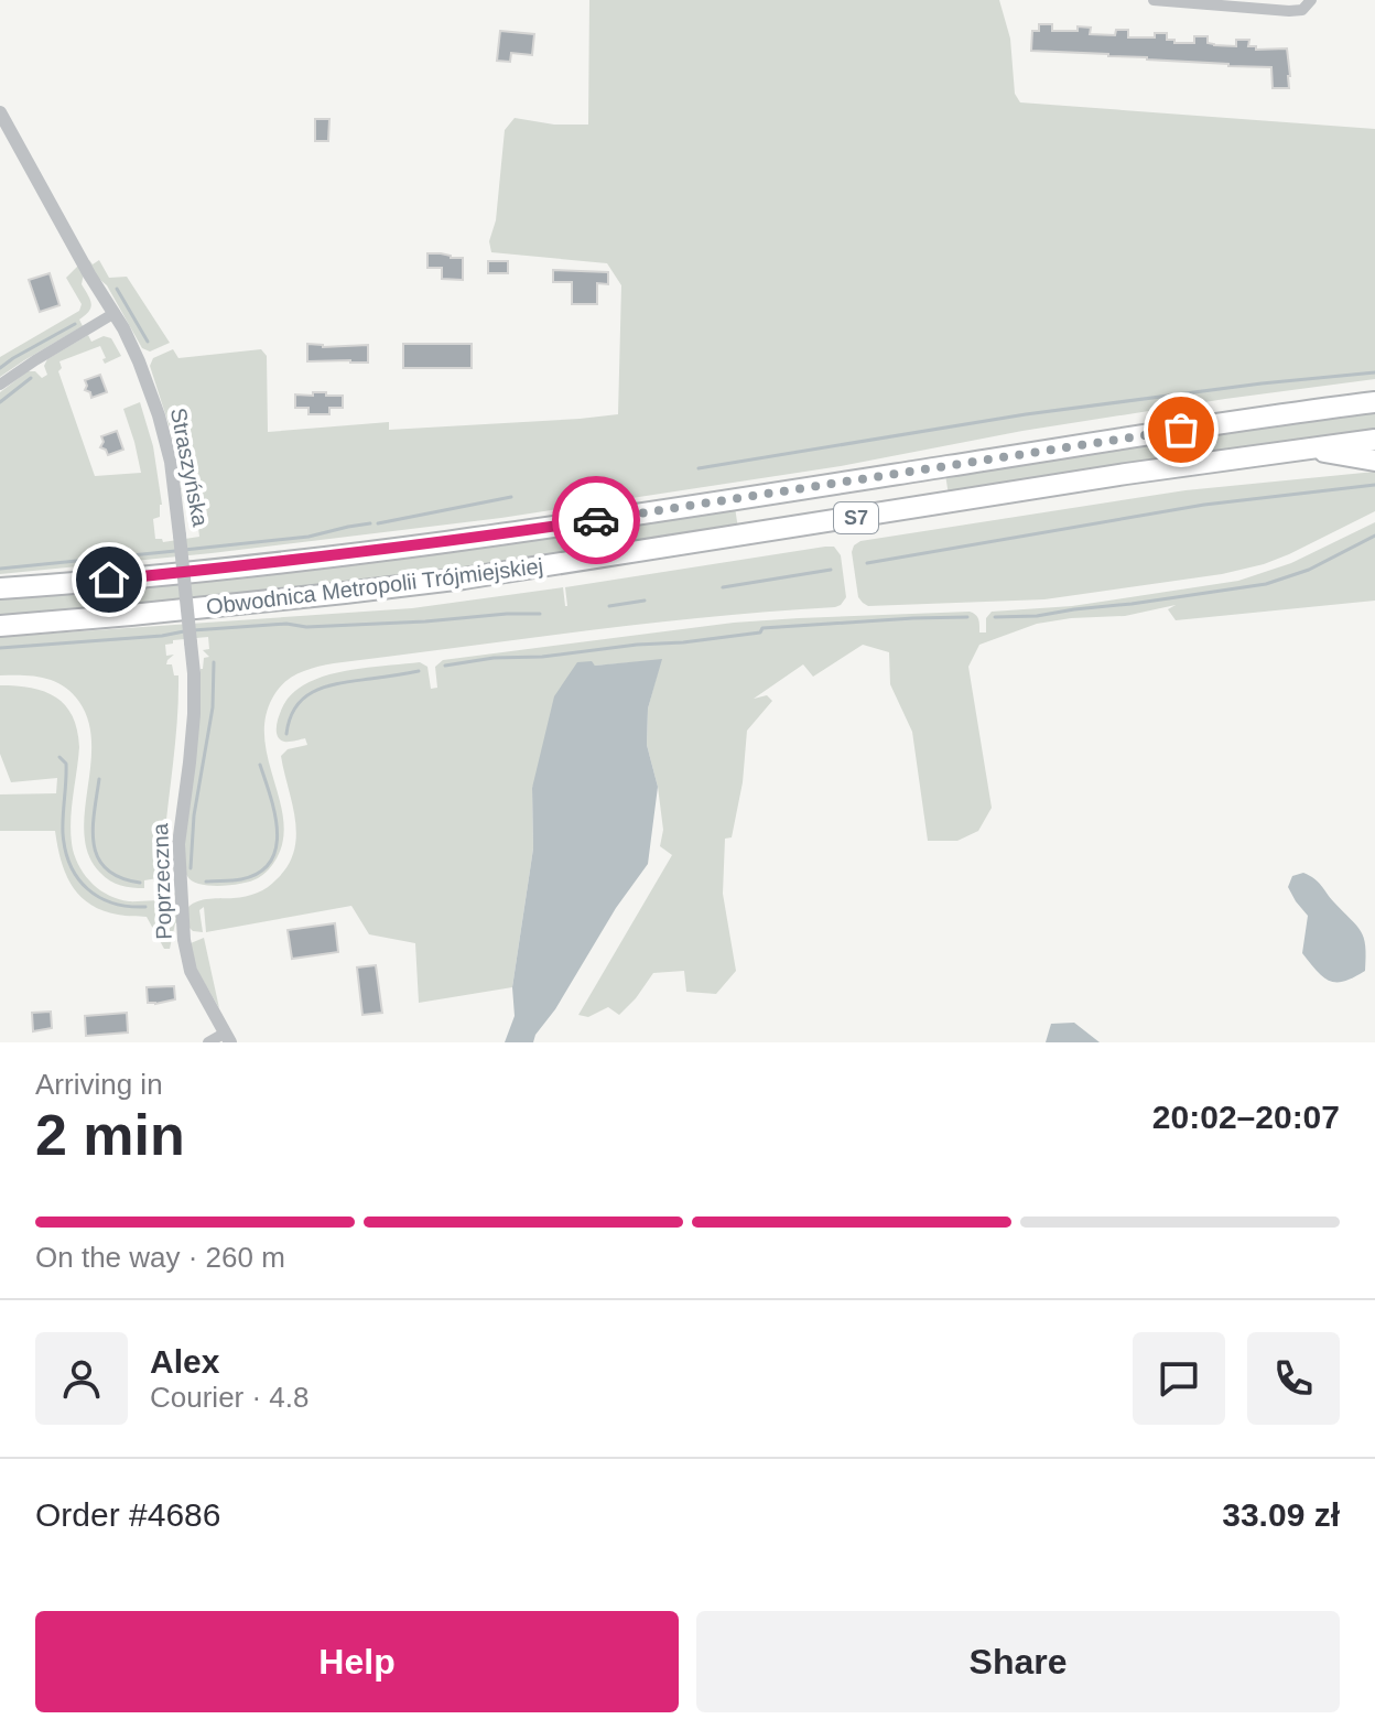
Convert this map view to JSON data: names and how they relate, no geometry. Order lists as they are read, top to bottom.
{
  "streets": {
    "highway": ["S7", "Obwodnica Metropolii Trójmiejskiej"],
    "street": ["Straszyńska", "Poprzeczna"]
  },
  "crossings": [
    ["Straszyńska", "Poprzeczna"]
  ],
  "page": {
    "heading": ["2 min", "Arriving in", "20:02–20:07"],
    "panel": [
      "Alex",
      "Courier · 4.8",
      "Order #4686",
      "33.09 zł"
    ],
    "bar": "On the way · 260 m",
    "buttons": ["Help", "Share"]
  }
}
